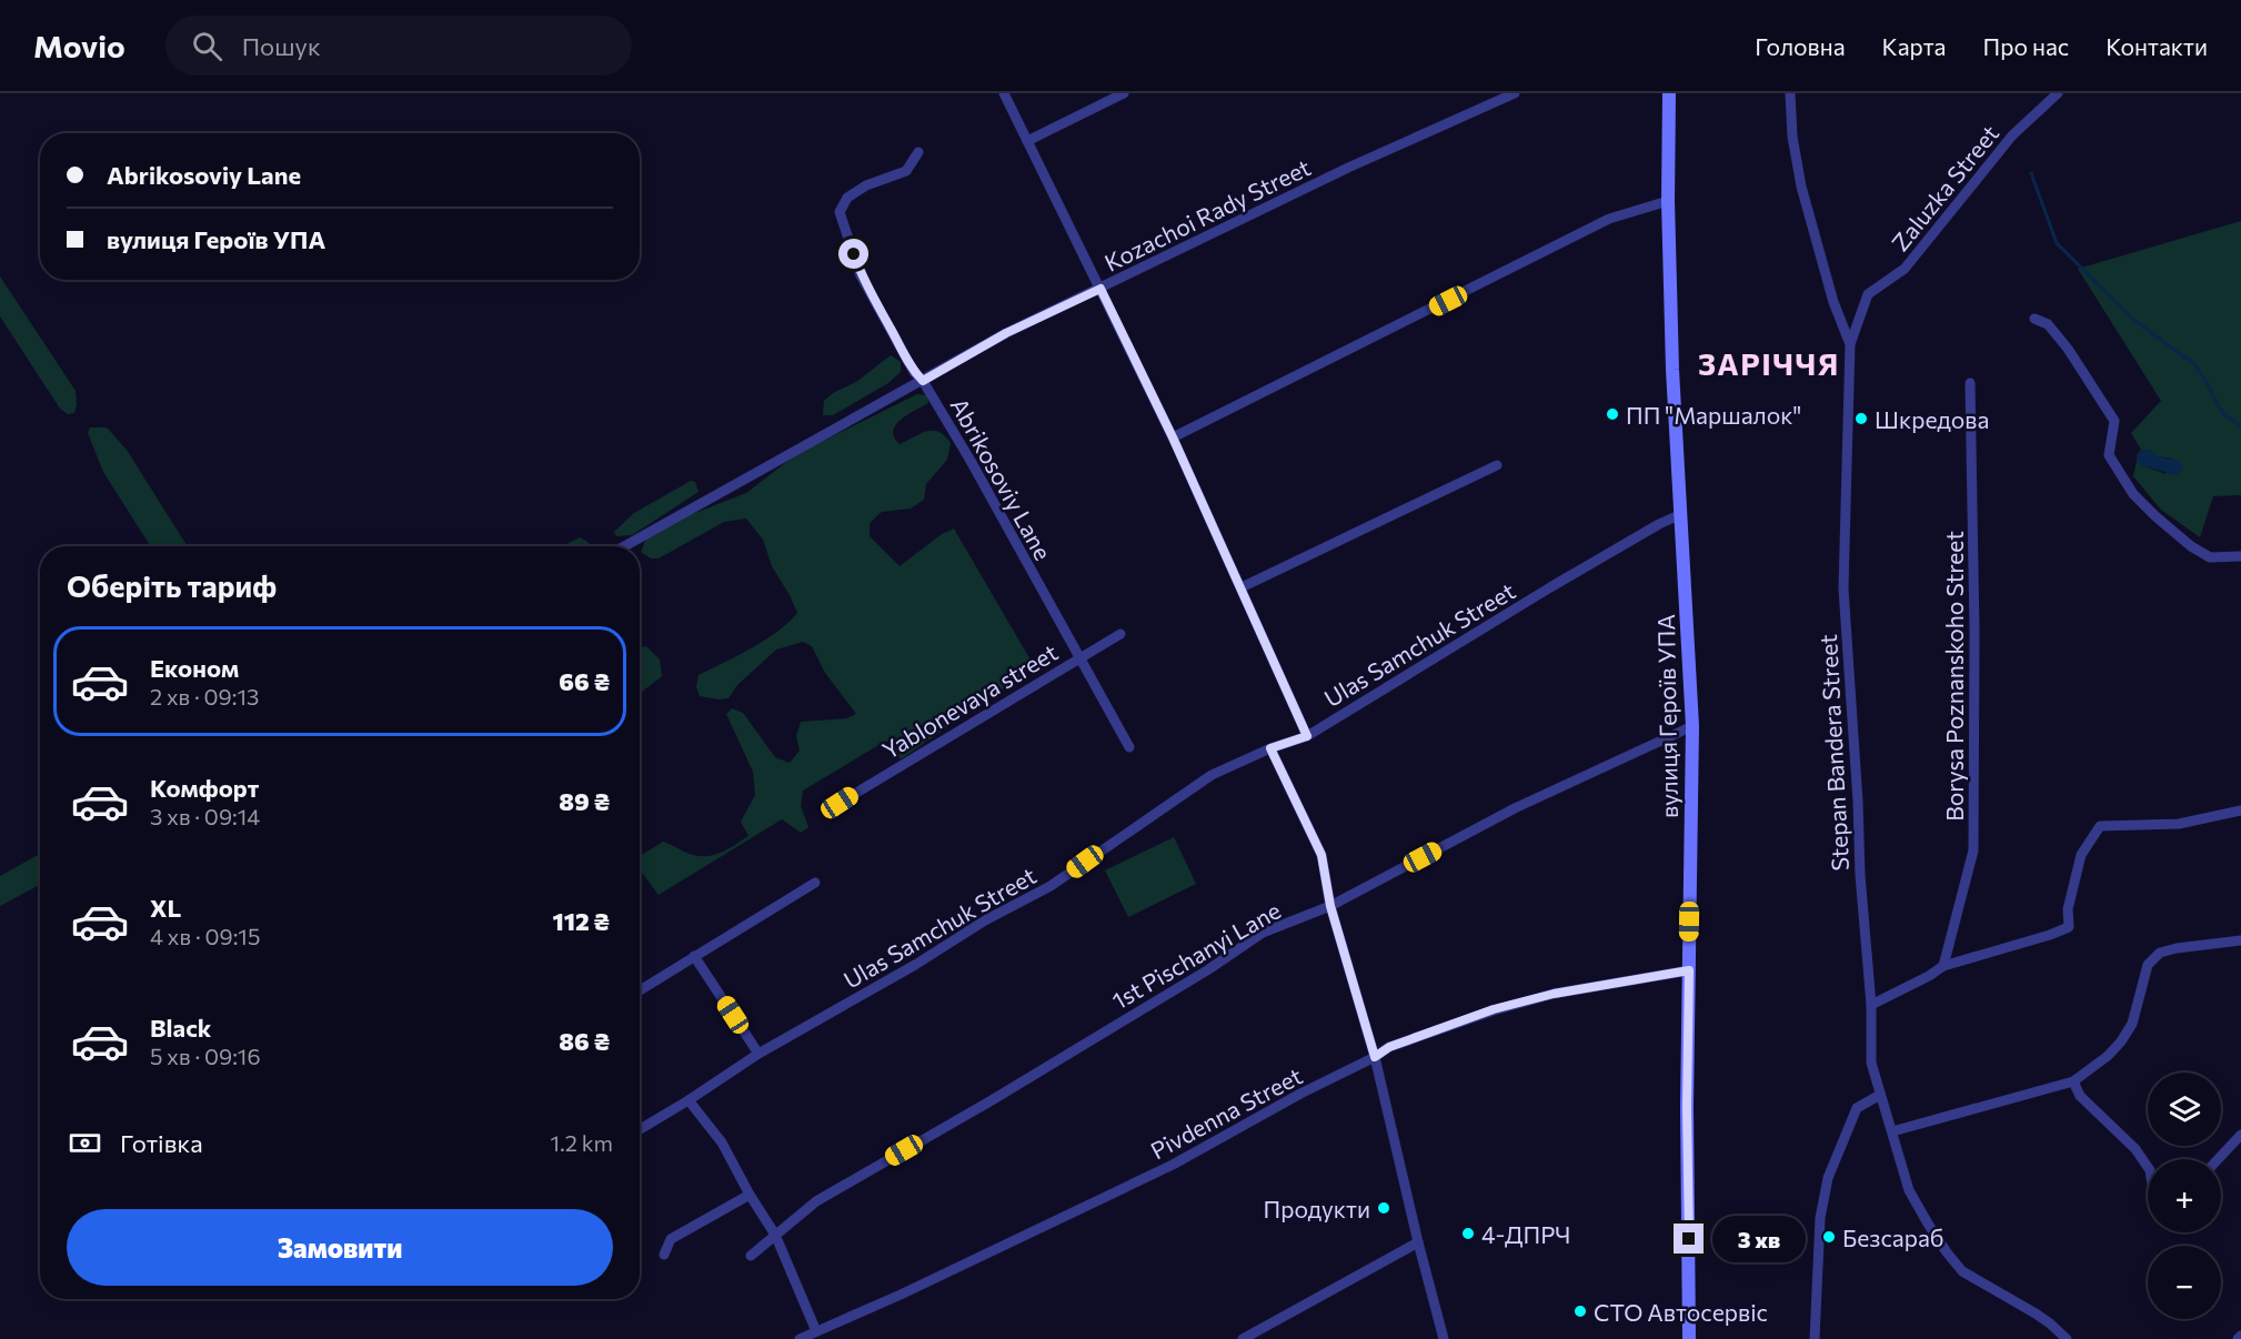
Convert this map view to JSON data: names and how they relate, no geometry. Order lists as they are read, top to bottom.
{
  "streets": {
    "street": [
      "Zaluzka Street",
      "Kozachoi Rady Street",
      "Abrikosoviy Lane",
      "Ulas Samchuk Street",
      "Borysa Poznanskoho Street",
      "Yablonevaya street",
      "вулиця Героїв УПА",
      "Stepan Bandera Street",
      "1st Pischanyi Lane",
      "Pivdenna Street"
    ]
  },
  "crossings": [
    ["Zaluzka Street", "Stepan Bandera Street"],
    ["Kozachoi Rady Street", "Abrikosoviy Lane"],
    ["Abrikosoviy Lane", "Yablonevaya street"],
    ["Ulas Samchuk Street", "вулиця Героїв УПА"],
    ["вулиця Героїв УПА", "1st Pischanyi Lane"],
    ["вулиця Героїв УПА", "Pivdenna Street"]
  ],
  "districts": ["ЗАРІЧЧЯ"],
  "places": [
    "ПП \"Маршалок\"",
    "Шкредова",
    "Продукти",
    "4-ДПРЧ",
    "Безсараб",
    "СТО Автосервіс"
  ],
  "page": {
    "header": "Movio",
    "search": "Пошук",
    "nav": [
      "Головна",
      "Карта",
      "Про нас",
      "Контакти"
    ],
    "banner": ["Abrikosoviy Lane", "вулиця Героїв УПА"],
    "heading": "Оберіть тариф",
    "list": [
      {
        "name": "Економ",
        "note": "2 хв · 09:13",
        "value": "66 ₴"
      },
      {
        "name": "Комфорт",
        "note": "3 хв · 09:14",
        "value": "89 ₴"
      },
      {
        "name": "XL",
        "note": "4 хв · 09:15",
        "value": "112 ₴"
      },
      {
        "name": "Black",
        "note": "5 хв · 09:16",
        "value": "86 ₴"
      }
    ],
    "map_buttons": ["+", "−"],
    "pay": ["Готівка", "1.2 km"],
    "buttons": "Замовити",
    "bubble": "3 хв"
  }
}
